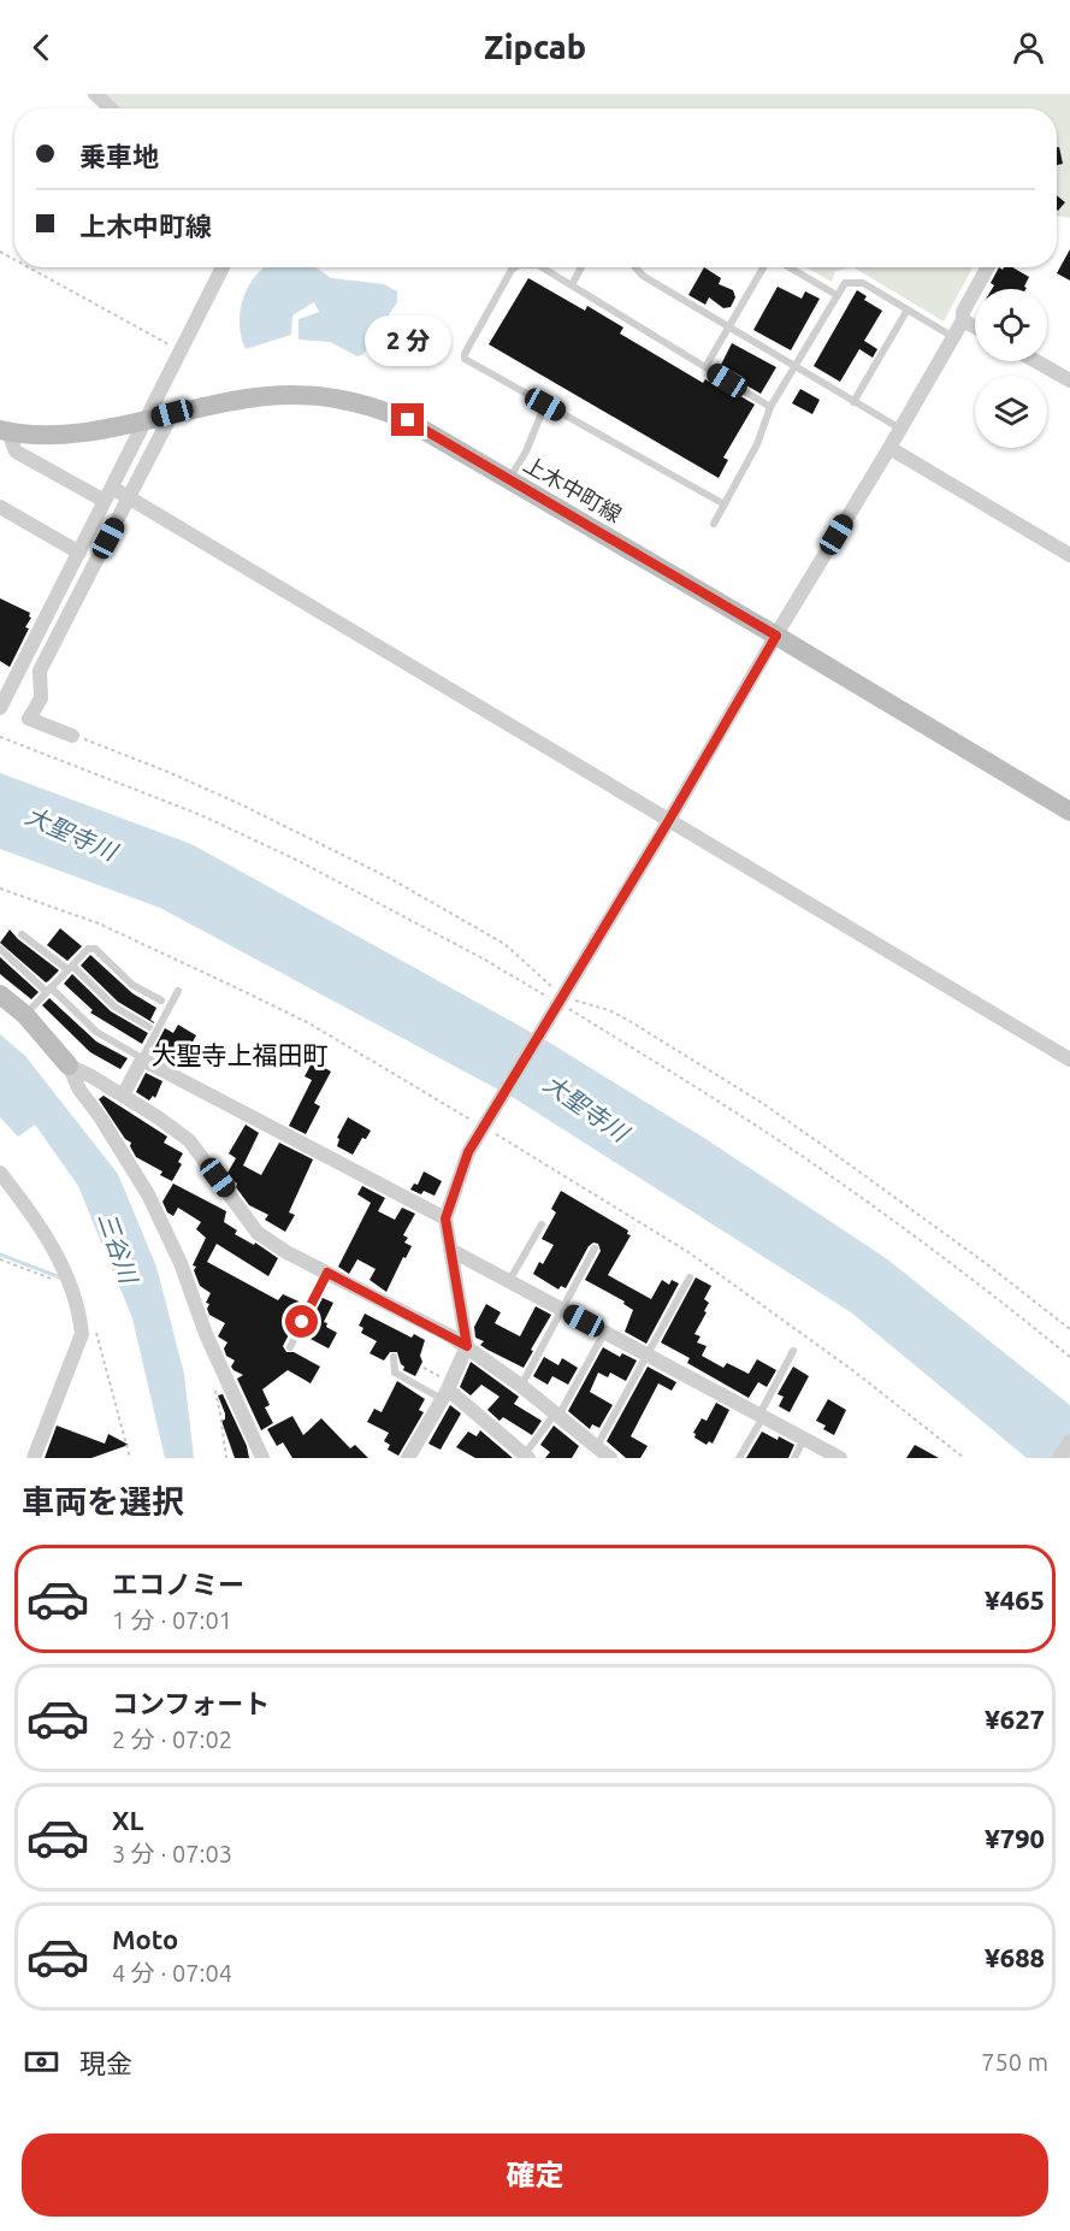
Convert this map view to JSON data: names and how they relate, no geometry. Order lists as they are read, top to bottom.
{
  "streets": {
    "main road": ["上木中町線"]
  },
  "districts": ["大聖寺上福田町"],
  "water": ["大聖寺川", "三谷川"],
  "page": {
    "header": "Zipcab",
    "banner": ["乗車地", "上木中町線"],
    "bubble": "2 分",
    "heading": "車両を選択",
    "list": [
      {
        "name": "エコノミー",
        "note": "1 分 · 07:01",
        "value": "¥465"
      },
      {
        "name": "コンフォート",
        "note": "2 分 · 07:02",
        "value": "¥627"
      },
      {
        "name": "XL",
        "note": "3 分 · 07:03",
        "value": "¥790"
      },
      {
        "name": "Moto",
        "note": "4 分 · 07:04",
        "value": "¥688"
      }
    ],
    "pay": ["現金", "750 m"],
    "buttons": "確定"
  }
}
